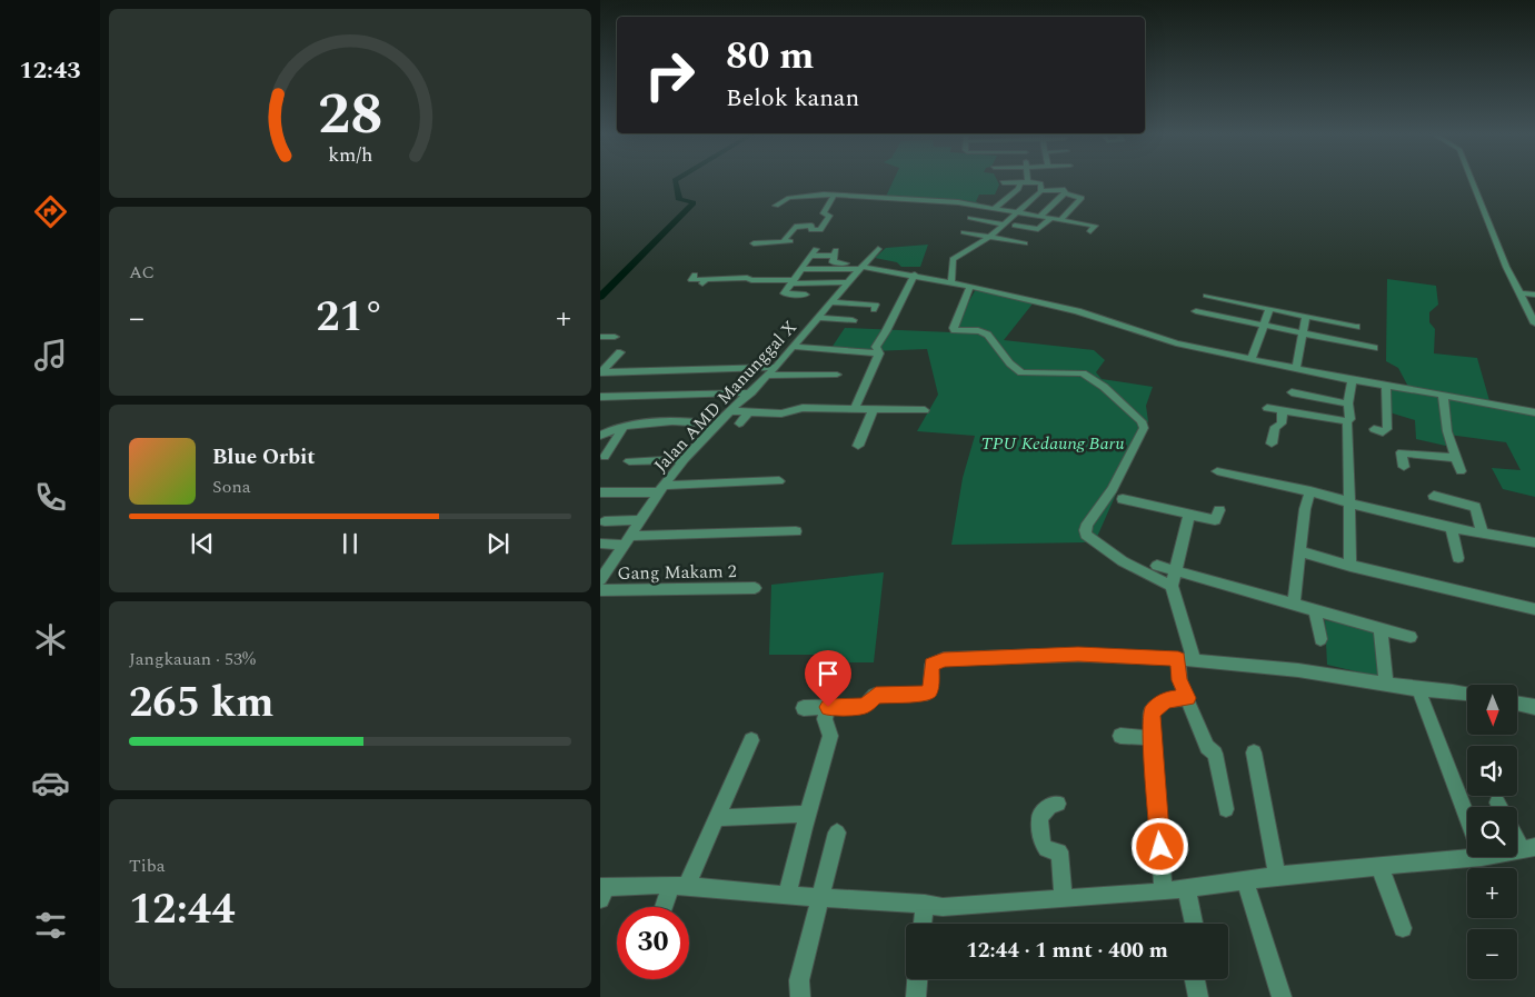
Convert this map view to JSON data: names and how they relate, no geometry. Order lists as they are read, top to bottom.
{
  "streets": {
    "street": ["Jalan AMD Manunggal X", "Gang Makam 2"]
  },
  "parks": ["TPU Kedaung Baru"],
  "north": "bottom",
  "page": {
    "tabs": "12:43",
    "turn": ["80 m", "Belok kanan"],
    "tile": [
      "AC",
      ["Jangkauan · 53%", "265 km"],
      ["Tiba", "12:44"]
    ],
    "heat": ["−", "21°", "+"],
    "song": ["Blue Orbit", "Sona"],
    "map_buttons": ["+", "−"],
    "limit": "30",
    "trip": "12:44 · 1 mnt · 400 m",
    "gauge": ["28", "km/h"]
  }
}
